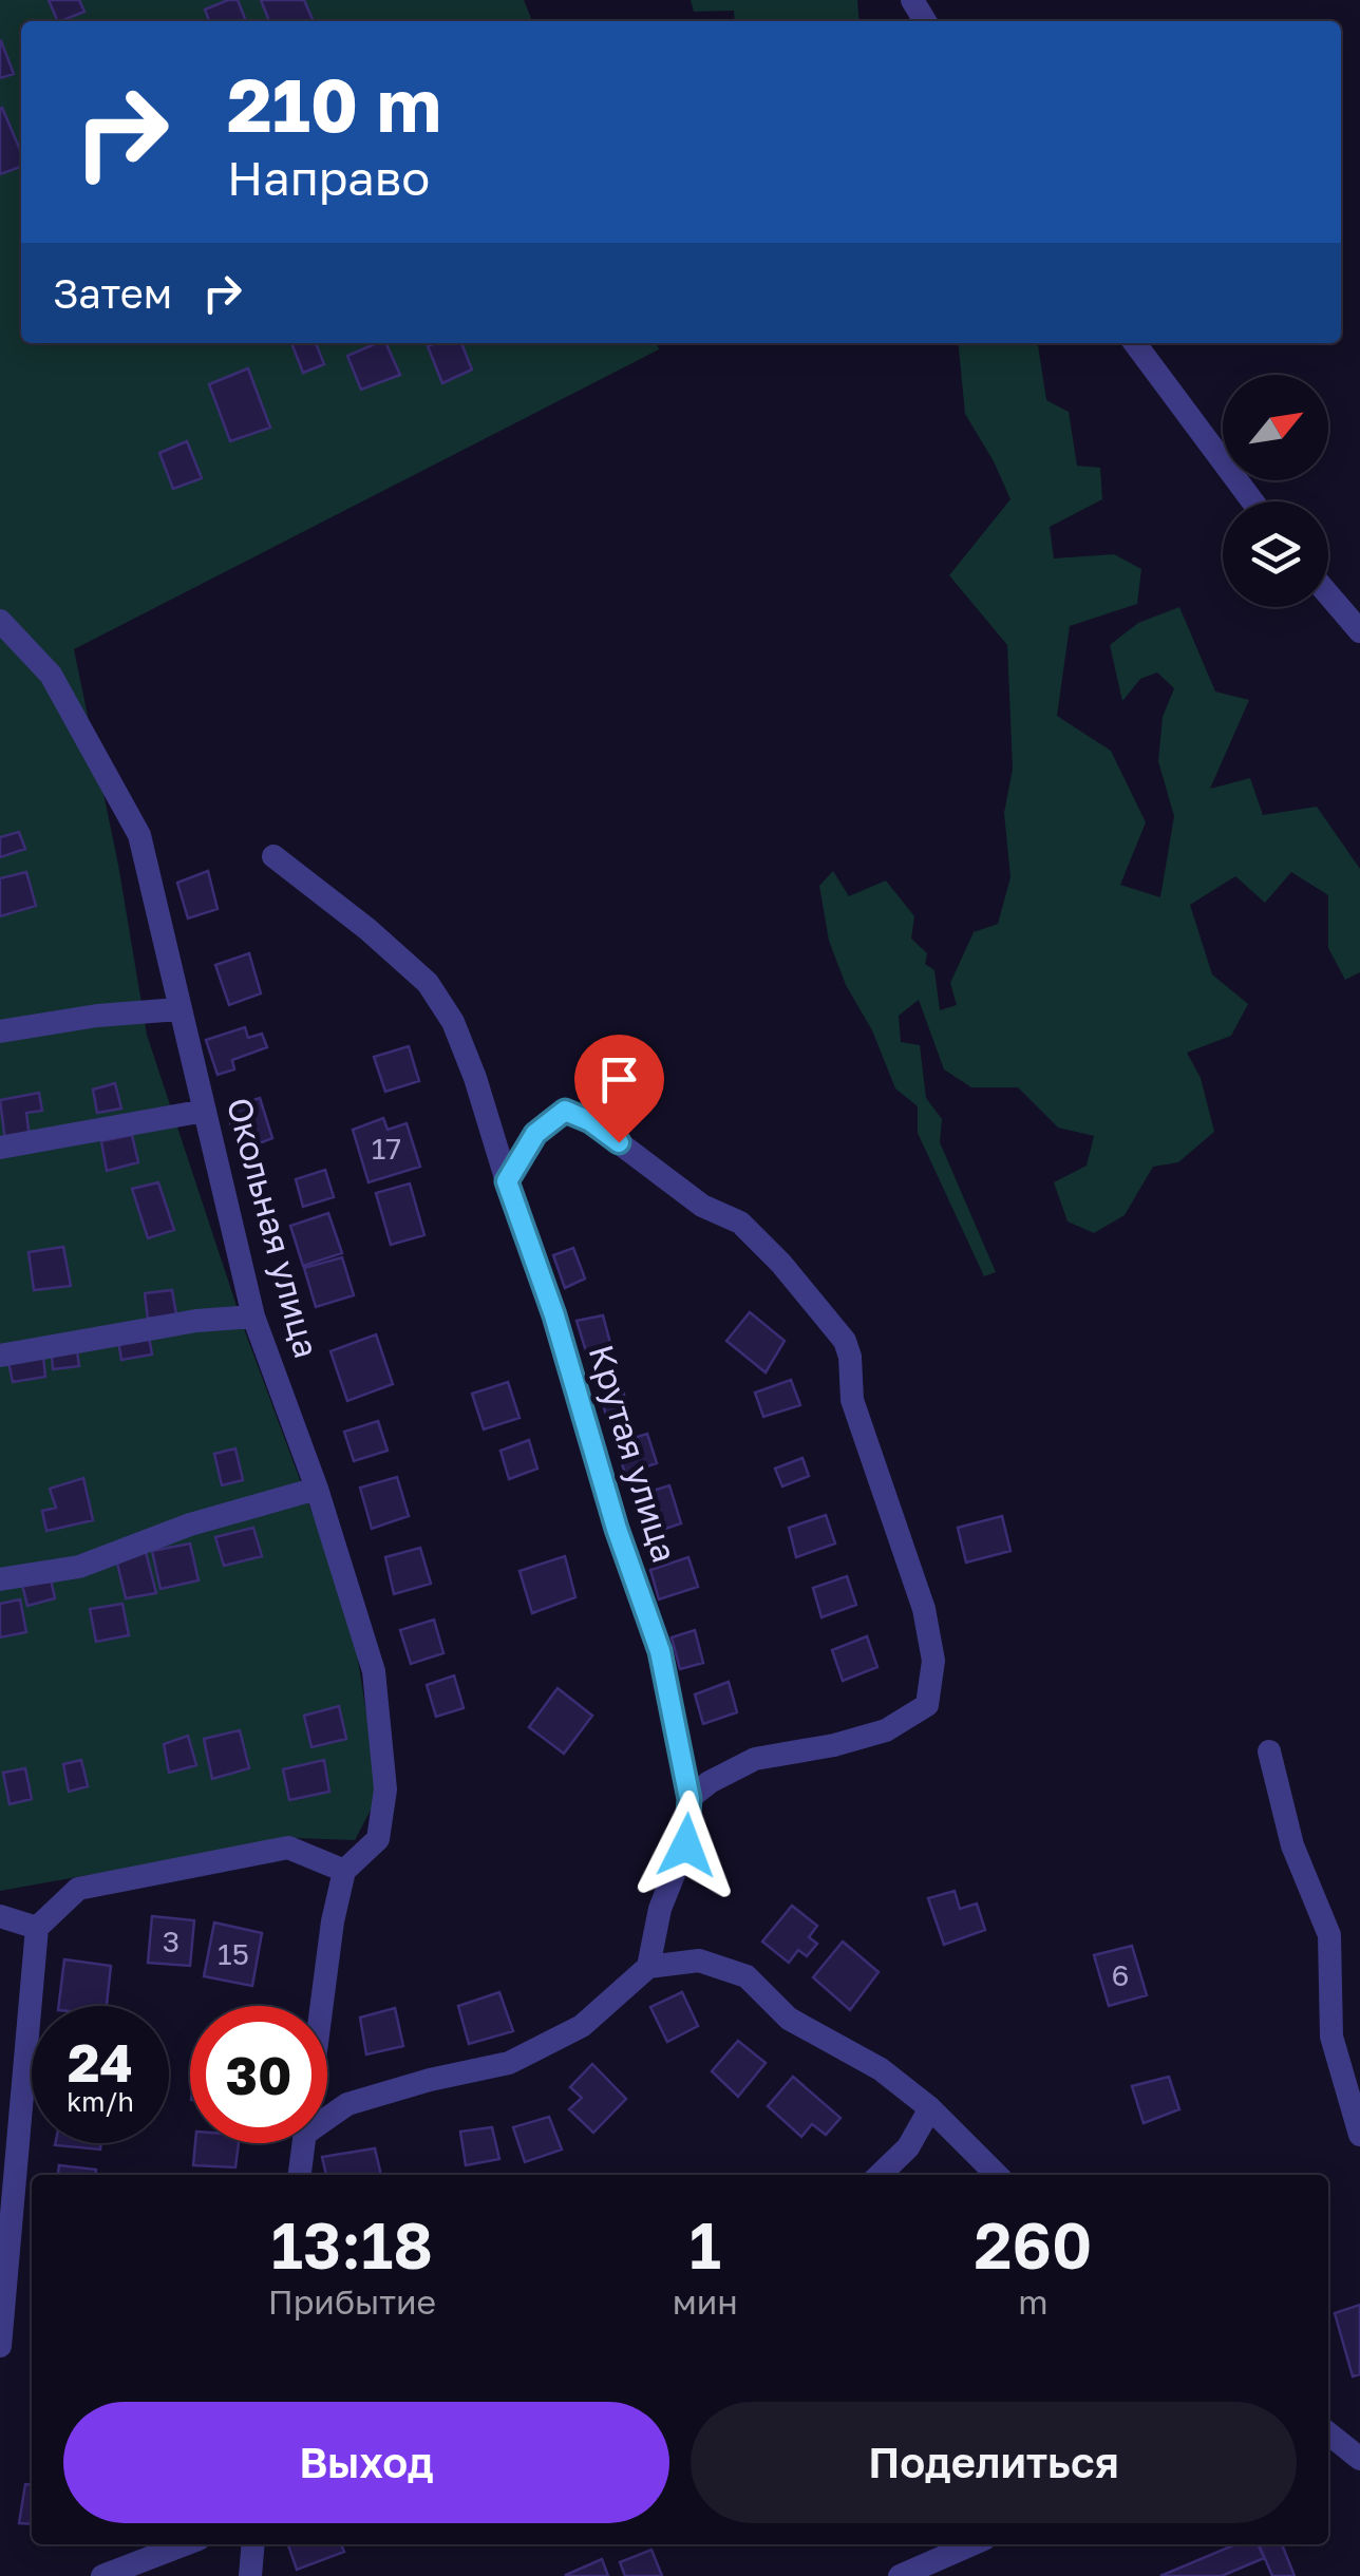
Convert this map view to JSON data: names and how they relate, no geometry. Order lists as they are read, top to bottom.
{
  "streets": {
    "street": ["Окольная улица", "Крутая улица"]
  },
  "house_numbers": [
    "17",
    "3",
    "15",
    "6"
  ],
  "north": "top right",
  "page": {
    "turn": ["210 m", "Направо"],
    "then": "Затем",
    "speed": "24 km/h",
    "limit": "30",
    "eta": [
      "13:18",
      "Прибытие",
      "1",
      "мин",
      "260",
      "m"
    ],
    "buttons": ["Выход", "Поделиться"]
  }
}
